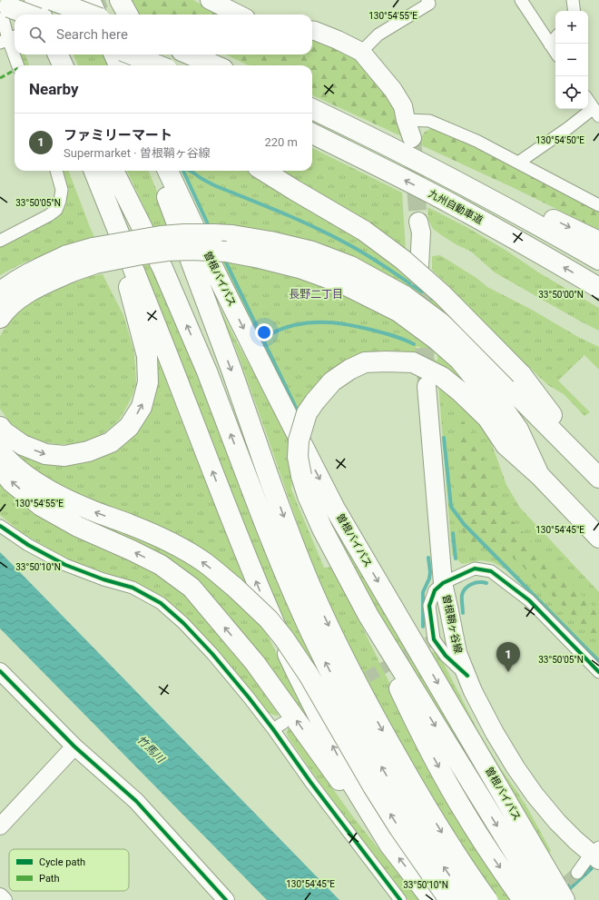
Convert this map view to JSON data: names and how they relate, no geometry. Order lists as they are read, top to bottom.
{
  "streets": {
    "highway": ["九州自動車道", "曽根バイパス"],
    "main road": ["曽根鞘ヶ谷線"]
  },
  "districts": ["長野二丁目"],
  "water": ["竹馬川"],
  "legend": ["Cycle path", "Path"],
  "page": {
    "map_buttons": ["+", "−"],
    "search": "Search here",
    "heading": "Nearby",
    "list": [
      {
        "mark": "1",
        "name": "ファミリーマート",
        "note": "Supermarket · 曽根鞘ヶ谷線",
        "value": "220 m"
      }
    ],
    "pins": "1"
  },
  "coordinates": [
    "130°54'55\"E",
    "130°54'50\"E",
    "33°50'05\"N",
    "33°50'00\"N",
    "130°54'45\"E",
    "33°50'10\"N"
  ]
}
